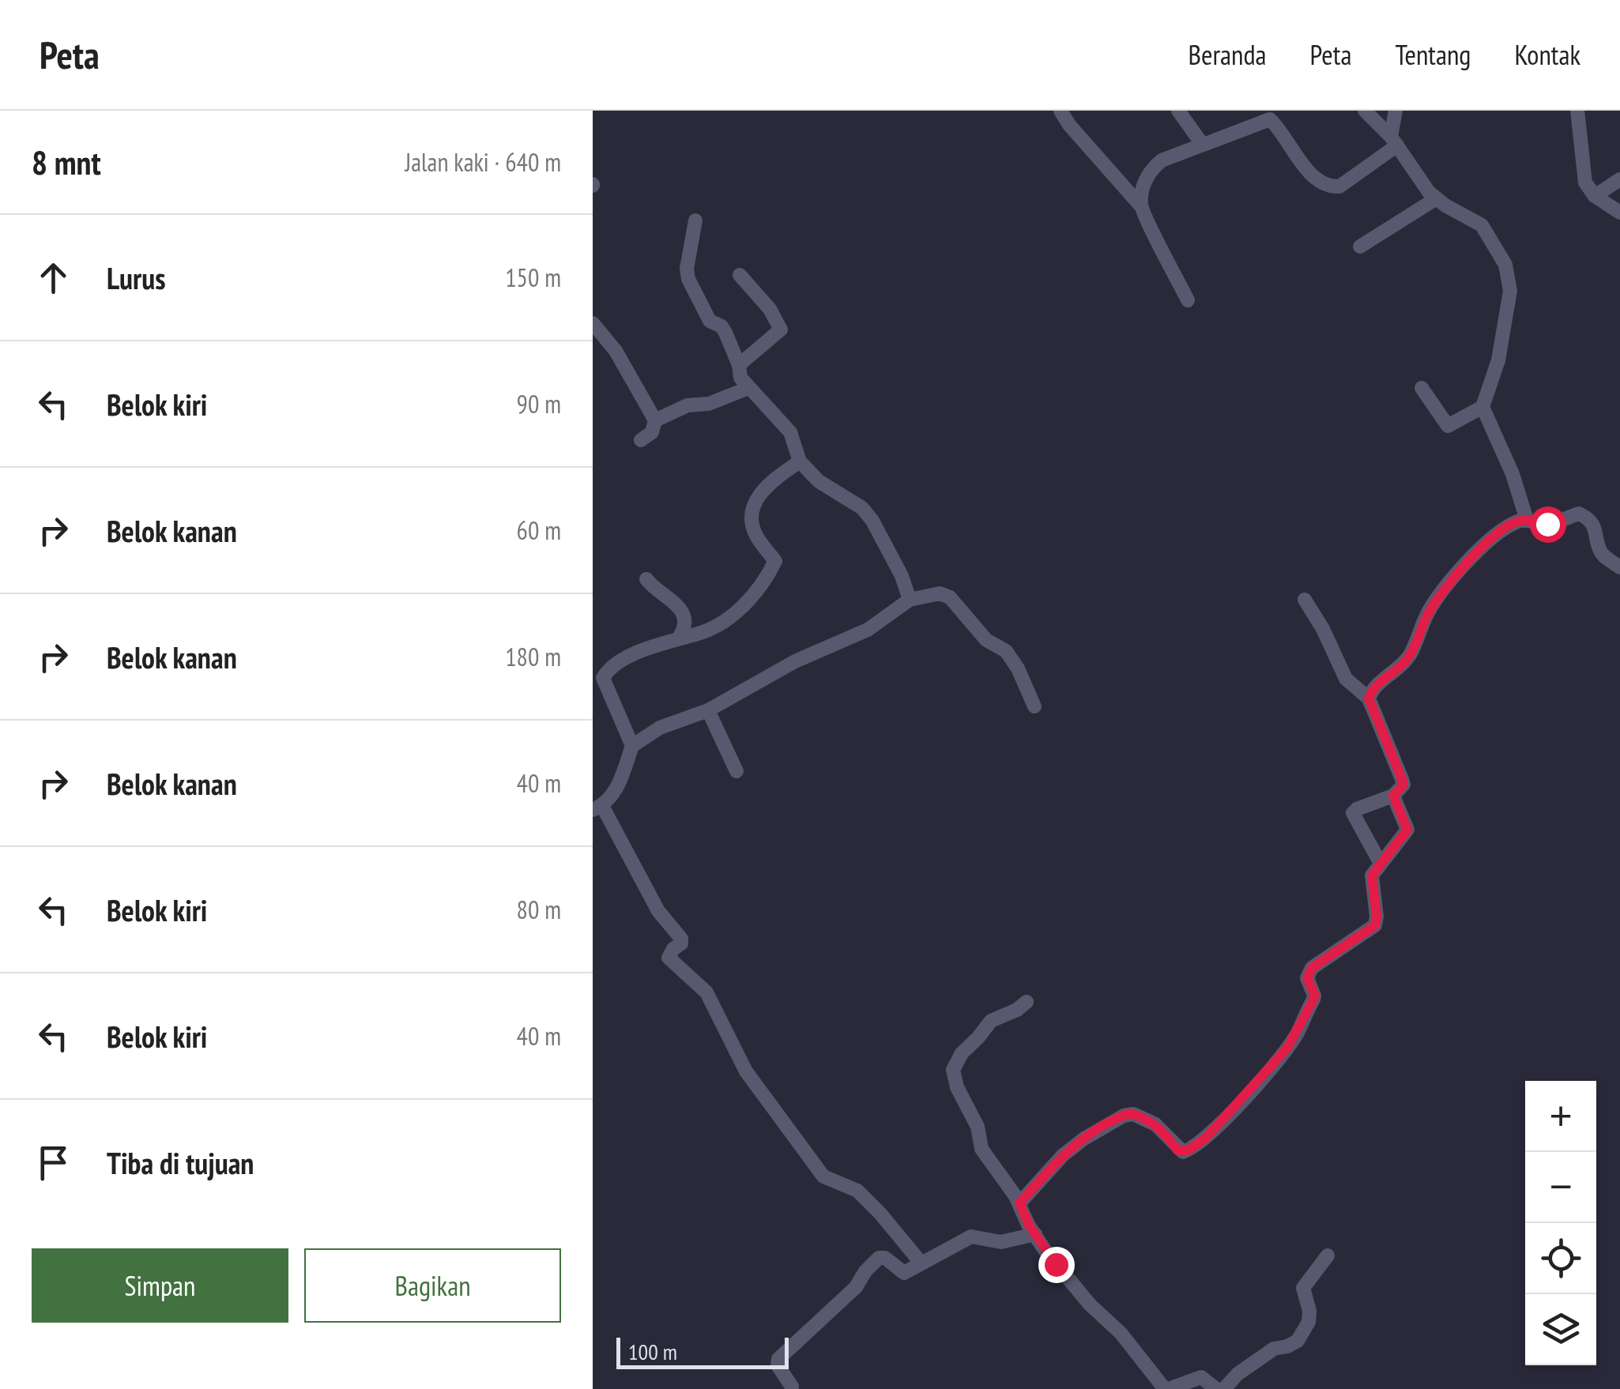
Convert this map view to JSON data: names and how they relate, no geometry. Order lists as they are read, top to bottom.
{
  "scale_bar": "100 m",
  "page": {
    "header": "Peta",
    "nav": [
      "Beranda",
      "Peta",
      "Tentang",
      "Kontak"
    ],
    "heading": ["8 mnt", "Jalan kaki · 640 m"],
    "list": [
      ["Lurus", "150 m"],
      ["Belok kiri", "90 m"],
      ["Belok kanan", "60 m"],
      ["Belok kanan", "180 m"],
      ["Belok kanan", "40 m"],
      ["Belok kiri", "80 m"],
      ["Belok kiri", "40 m"],
      "Tiba di tujuan"
    ],
    "map_buttons": ["+", "−"],
    "buttons": ["Simpan", "Bagikan"],
    "scale": "100 m"
  }
}
